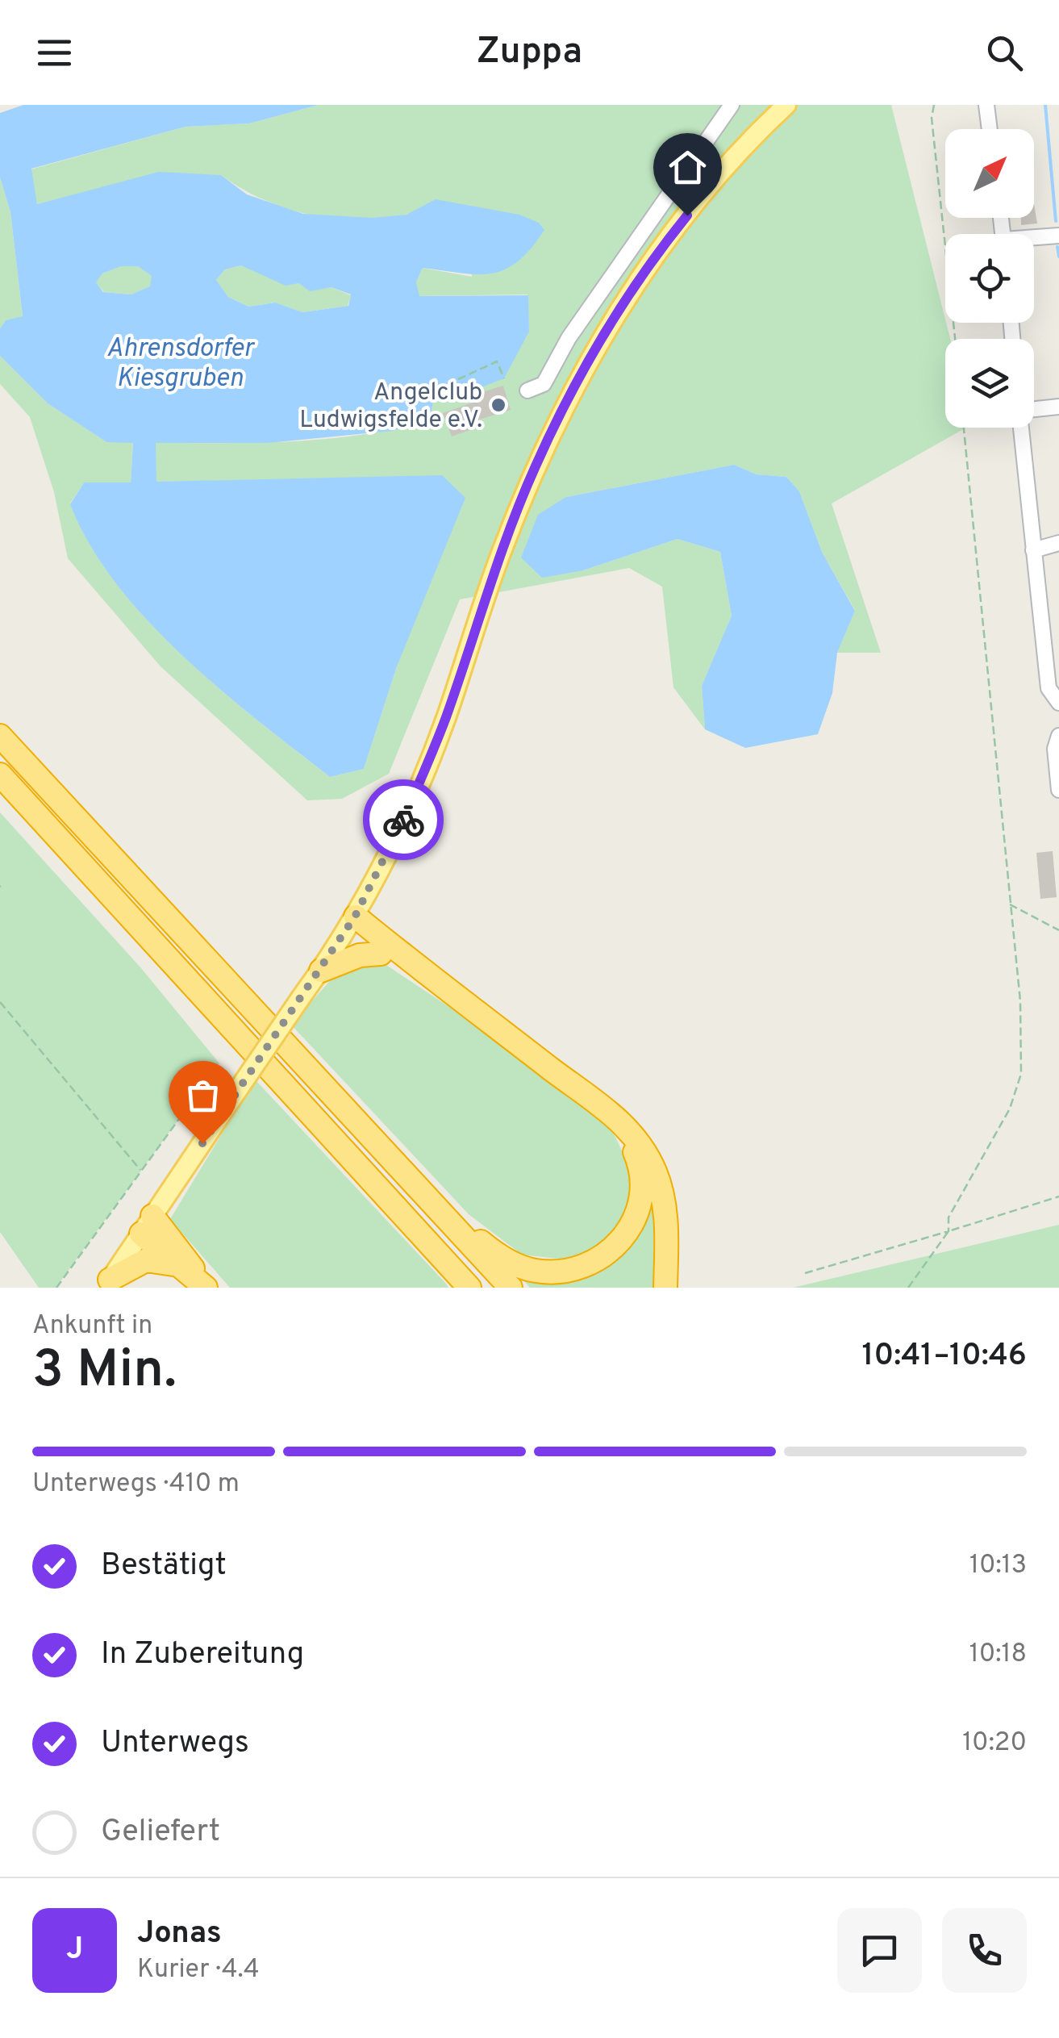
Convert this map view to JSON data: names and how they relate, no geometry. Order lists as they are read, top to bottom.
{
  "water": ["Ahrensdorfer Kiesgruben"],
  "places": ["Angelclub Ludwigsfelde e.V."],
  "north": "top right",
  "page": {
    "header": "Zuppa",
    "heading": ["3 Min.", "Ankunft in", "10:41–10:46"],
    "panel": ["Jonas", "Kurier · 4.4"],
    "bar": "Unterwegs · 410 m",
    "list": [
      ["Bestätigt", "10:13"],
      ["In Zubereitung", "10:18"],
      ["Unterwegs", "10:20"],
      "Geliefert"
    ],
    "round": "J"
  }
}
